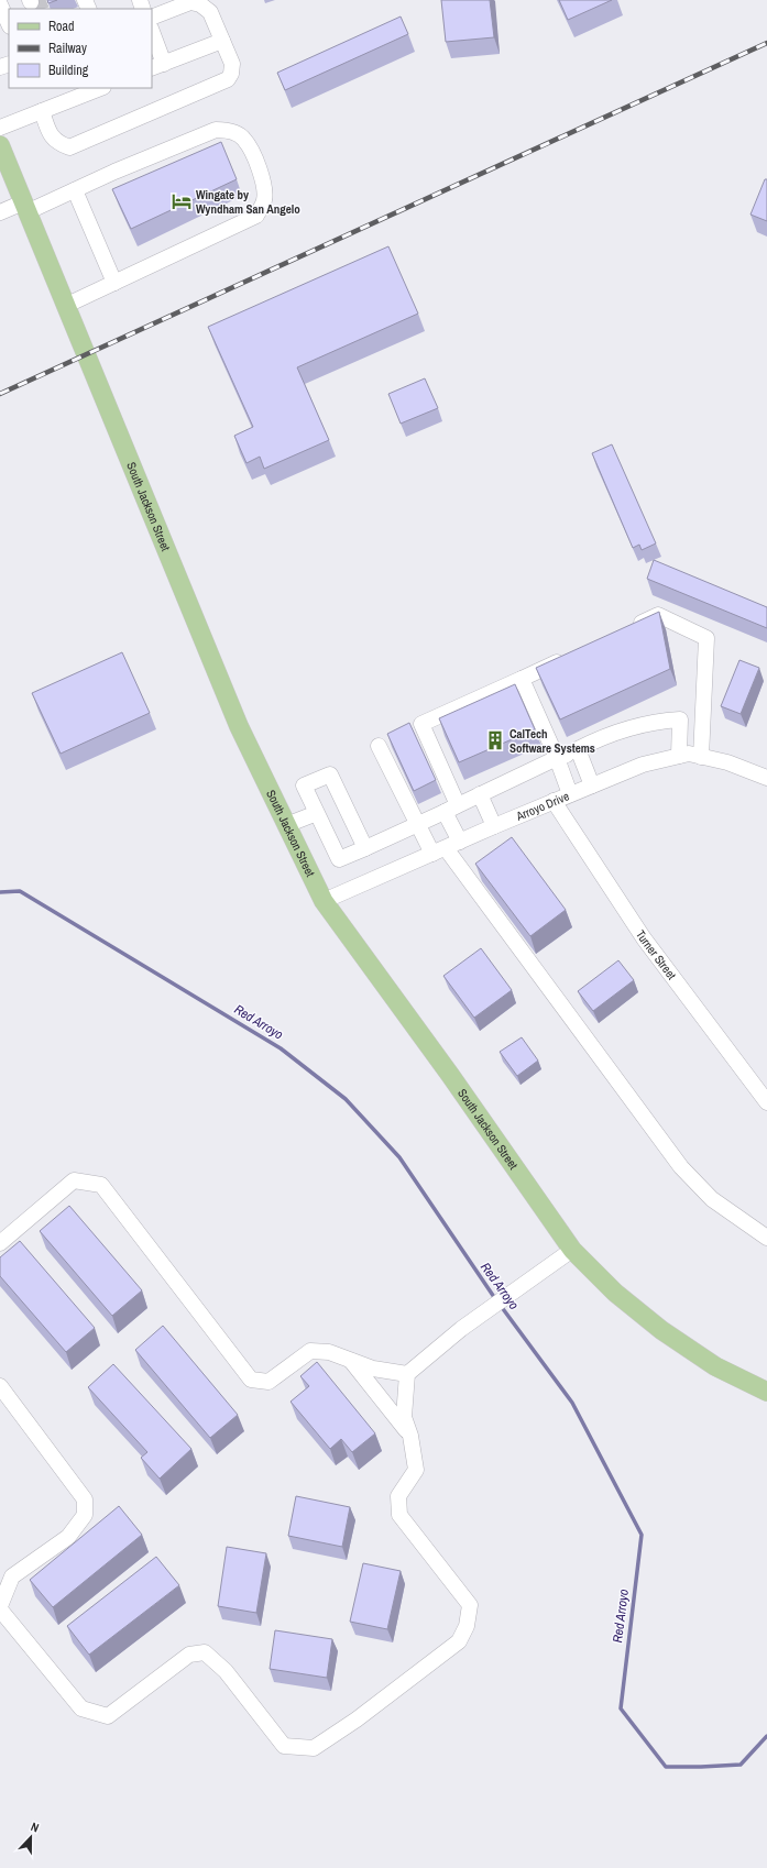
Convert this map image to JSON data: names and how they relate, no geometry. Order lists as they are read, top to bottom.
{
  "streets": {
    "main road": ["South Jackson Street"],
    "street": ["Arroyo Drive", "Turner Street"]
  },
  "crossings": [
    ["South Jackson Street", "Arroyo Drive"],
    ["Arroyo Drive", "Turner Street"]
  ],
  "water": ["Red Arroyo"],
  "places": {
    "hotel": ["Wingate by Wyndham San Angelo"],
    "building": ["CalTech Software Systems"]
  },
  "legend": ["Road", "Railway", "Building"],
  "north": "top"
}
